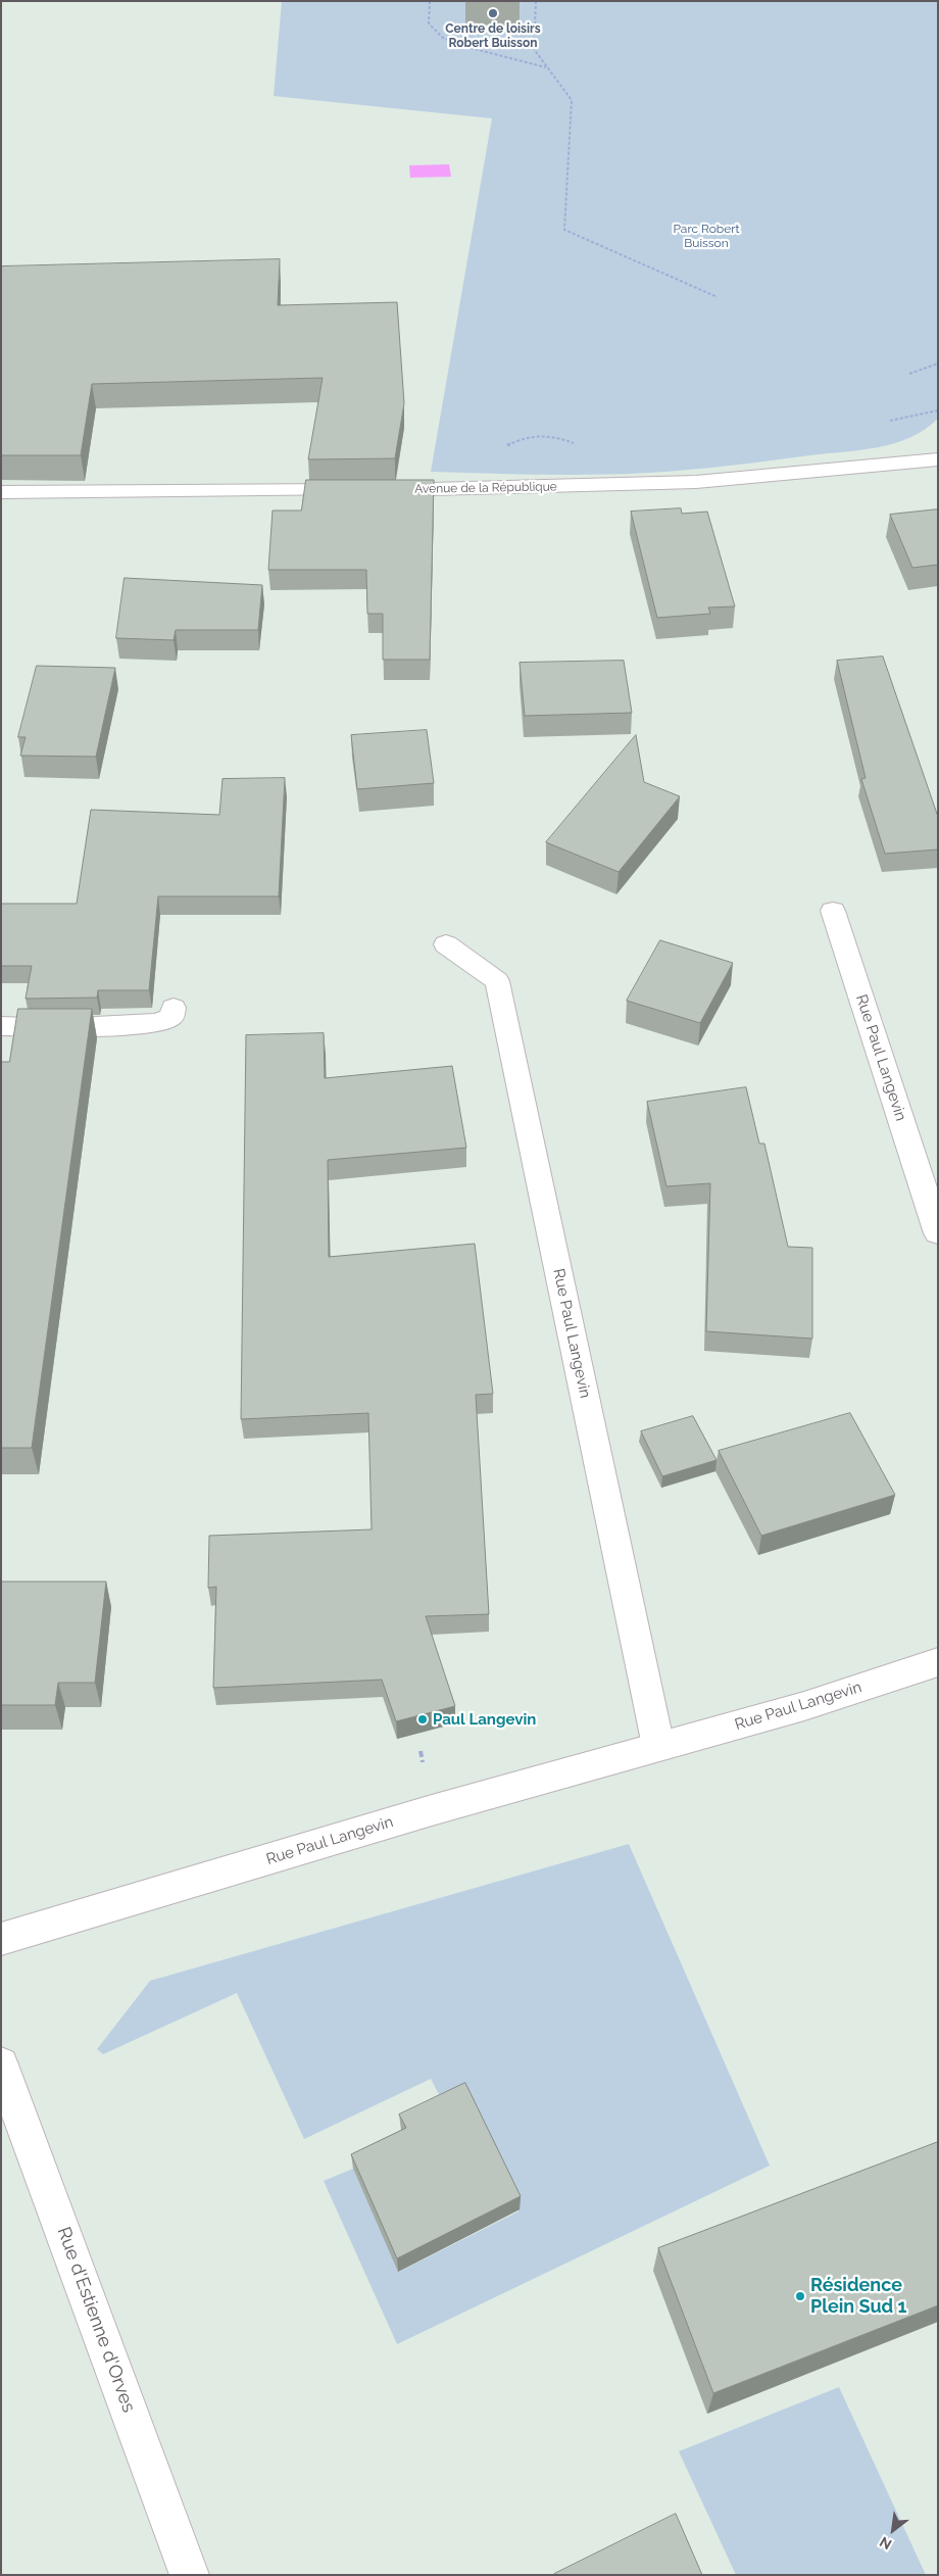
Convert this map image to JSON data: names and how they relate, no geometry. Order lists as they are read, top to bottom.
{
  "streets": {
    "street": ["Avenue de la République", "Rue Paul Langevin", "Rue d'Estienne d'Orves"]
  },
  "parks": ["Parc Robert Buisson"],
  "places": ["Centre de loisirs Robert Buisson", "Paul Langevin", "Résidence Plein Sud 1"],
  "north": "bottom left"
}
